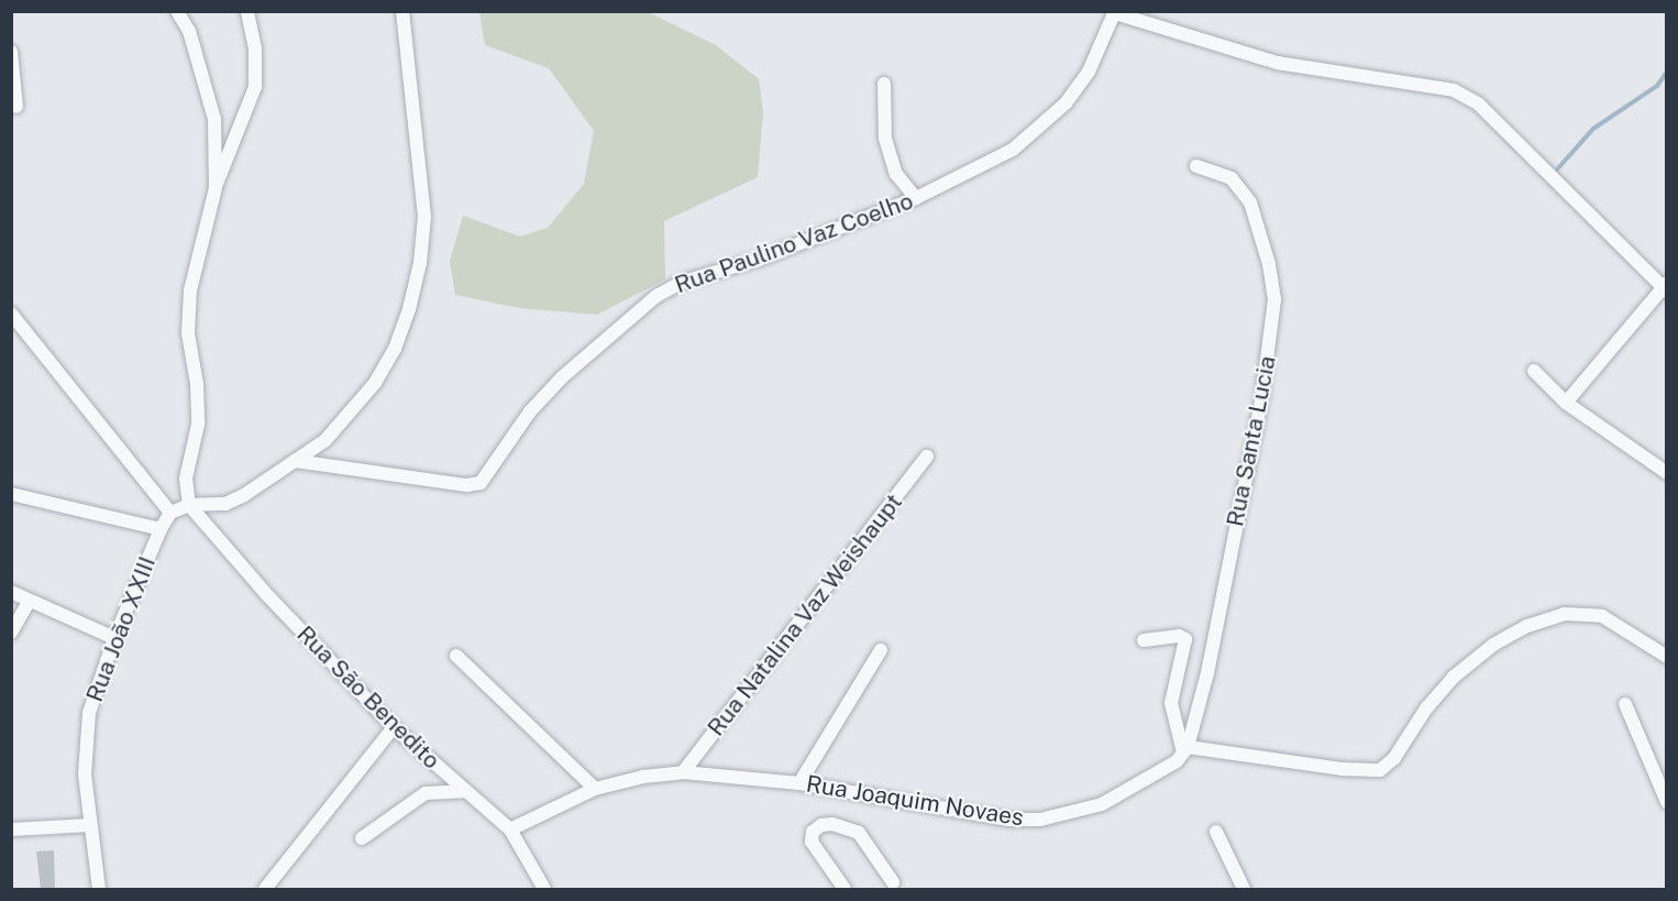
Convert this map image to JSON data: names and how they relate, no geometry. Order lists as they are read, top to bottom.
{
  "streets": {
    "street": [
      "Rua Paulino Vaz Coelho",
      "Rua Santa Lucia",
      "Rua Natalina Vaz Weishaupt",
      "Rua João XXIII",
      "Rua São Benedito",
      "Rua Joaquim Novaes"
    ]
  },
  "crossings": [
    ["Rua Santa Lucia", "Rua Joaquim Novaes"],
    ["Rua Natalina Vaz Weishaupt", "Rua Joaquim Novaes"],
    ["Rua São Benedito", "Rua Joaquim Novaes"]
  ]
}
